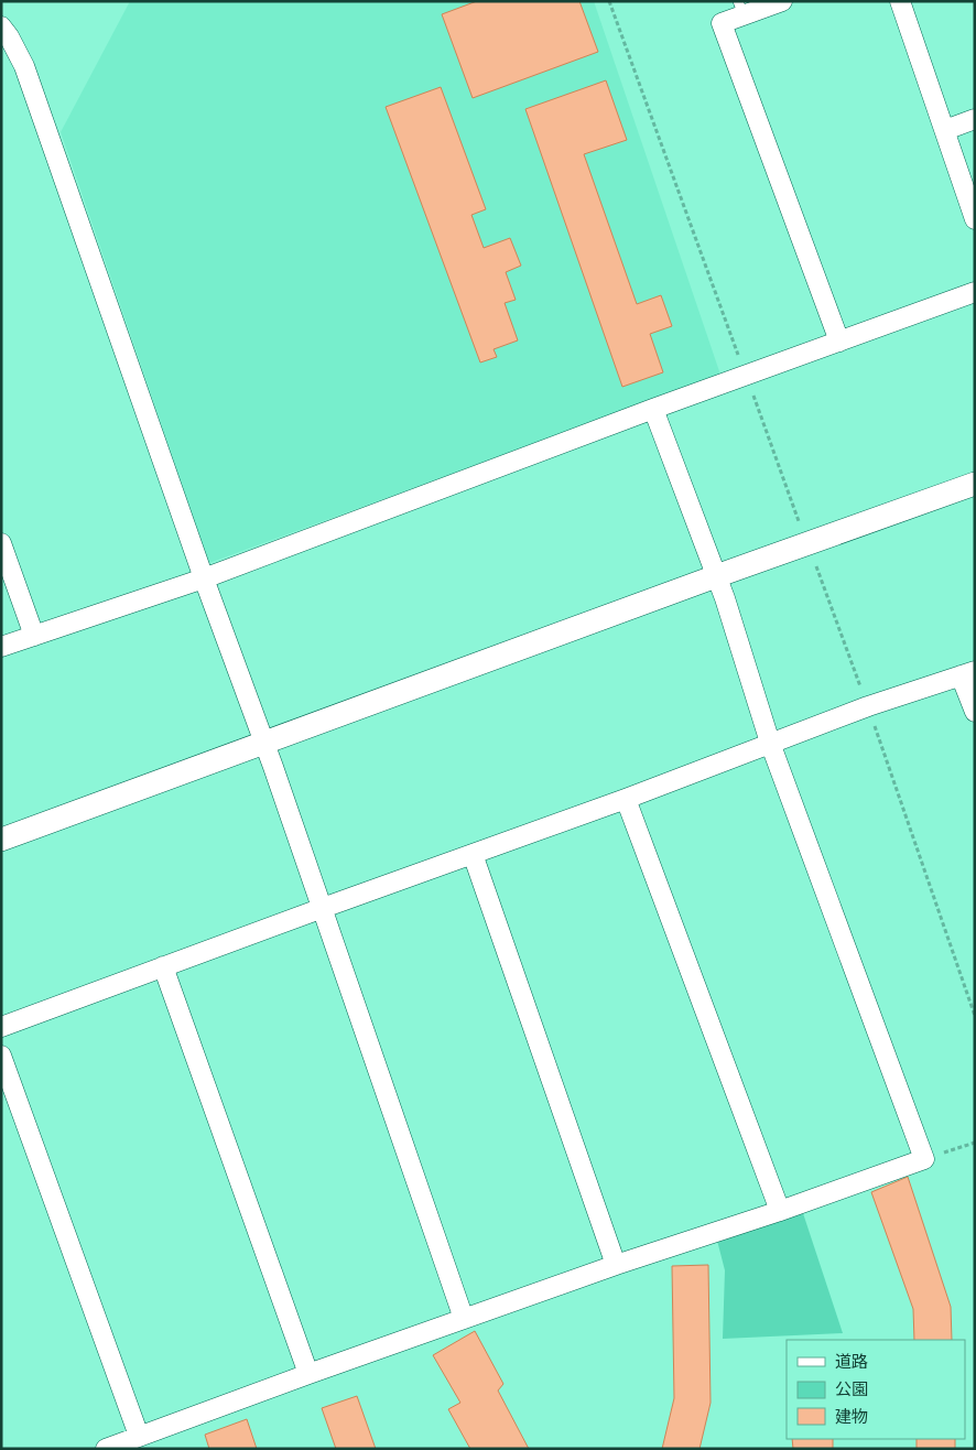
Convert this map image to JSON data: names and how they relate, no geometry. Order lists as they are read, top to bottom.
{
  "legend": ["道路", "公園", "建物"]
}
